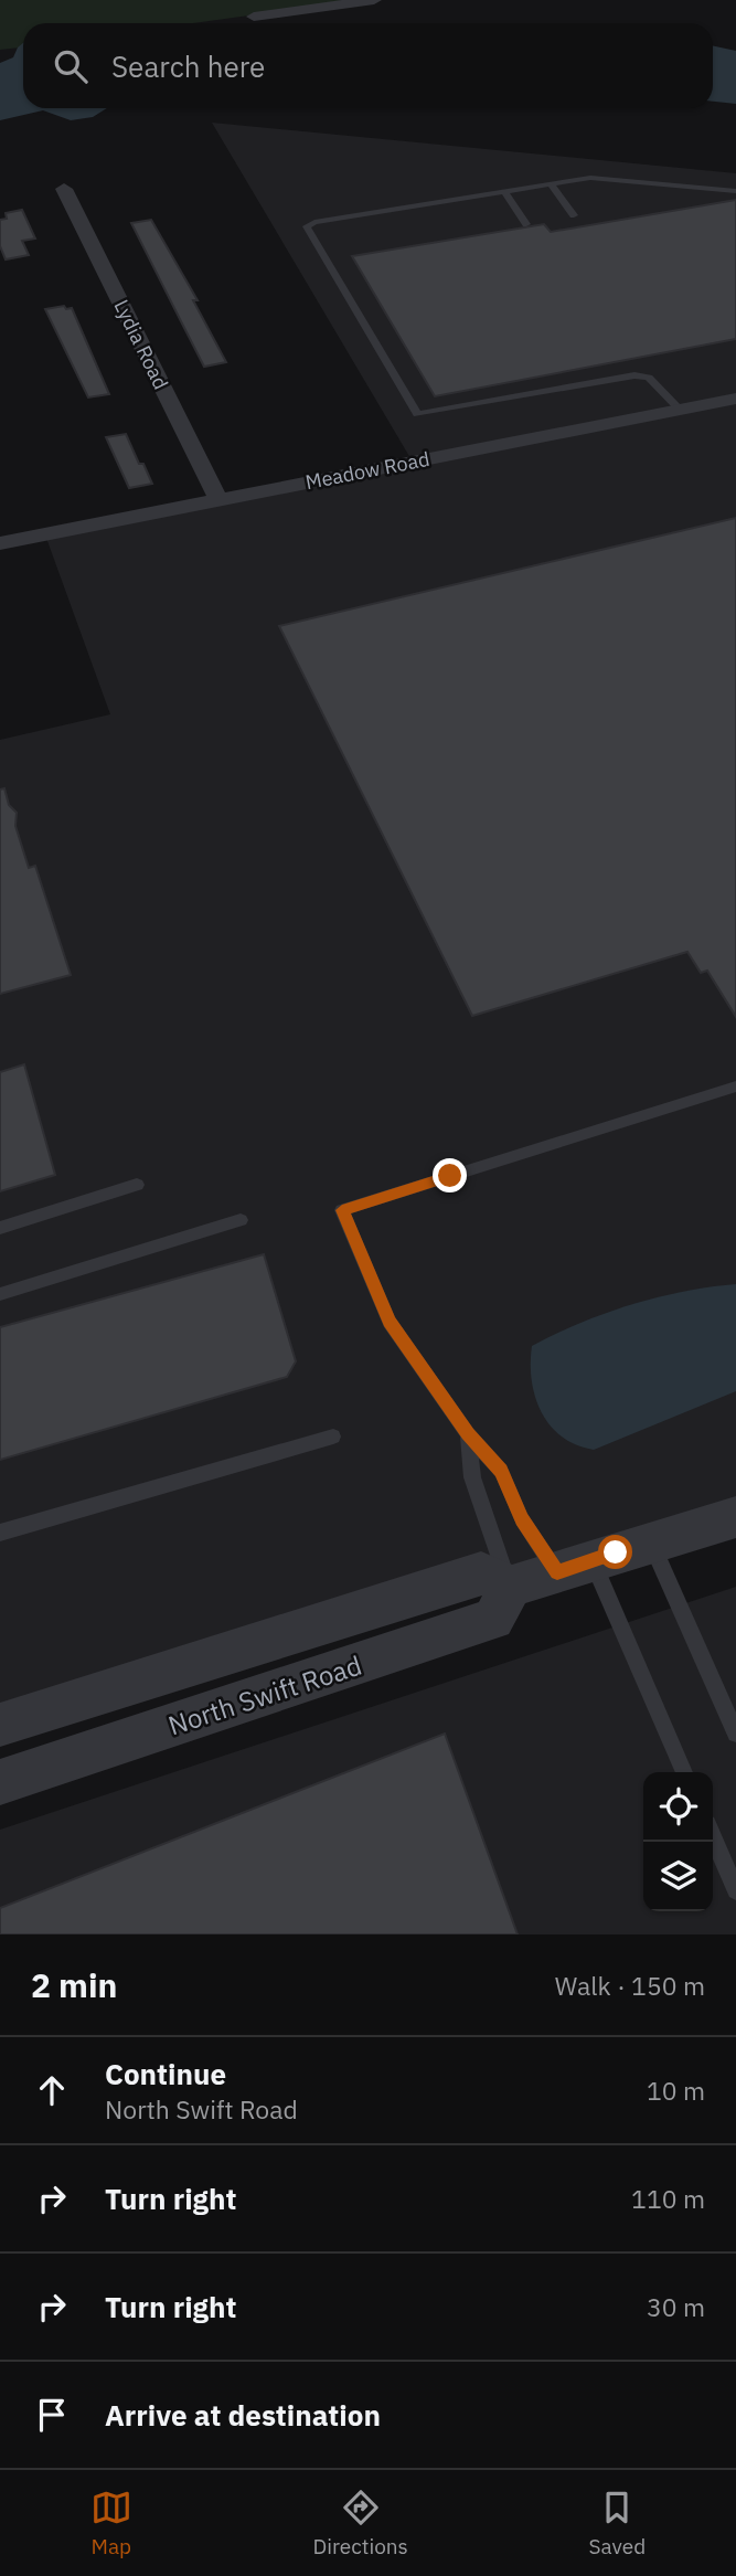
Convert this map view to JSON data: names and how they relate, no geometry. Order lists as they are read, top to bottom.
{
  "streets": {
    "street": ["Lydia Road", "Meadow Road", "North Swift Road"]
  },
  "crossings": [
    ["Lydia Road", "Meadow Road"]
  ],
  "page": {
    "search": "Search here",
    "heading": ["2 min", "Walk · 150 m"],
    "list": [
      ["Continue", "North Swift Road", "10 m"],
      ["Turn right", "110 m"],
      ["Turn right", "30 m"],
      "Arrive at destination"
    ],
    "nav": ["Map", "Directions", "Saved"]
  }
}
